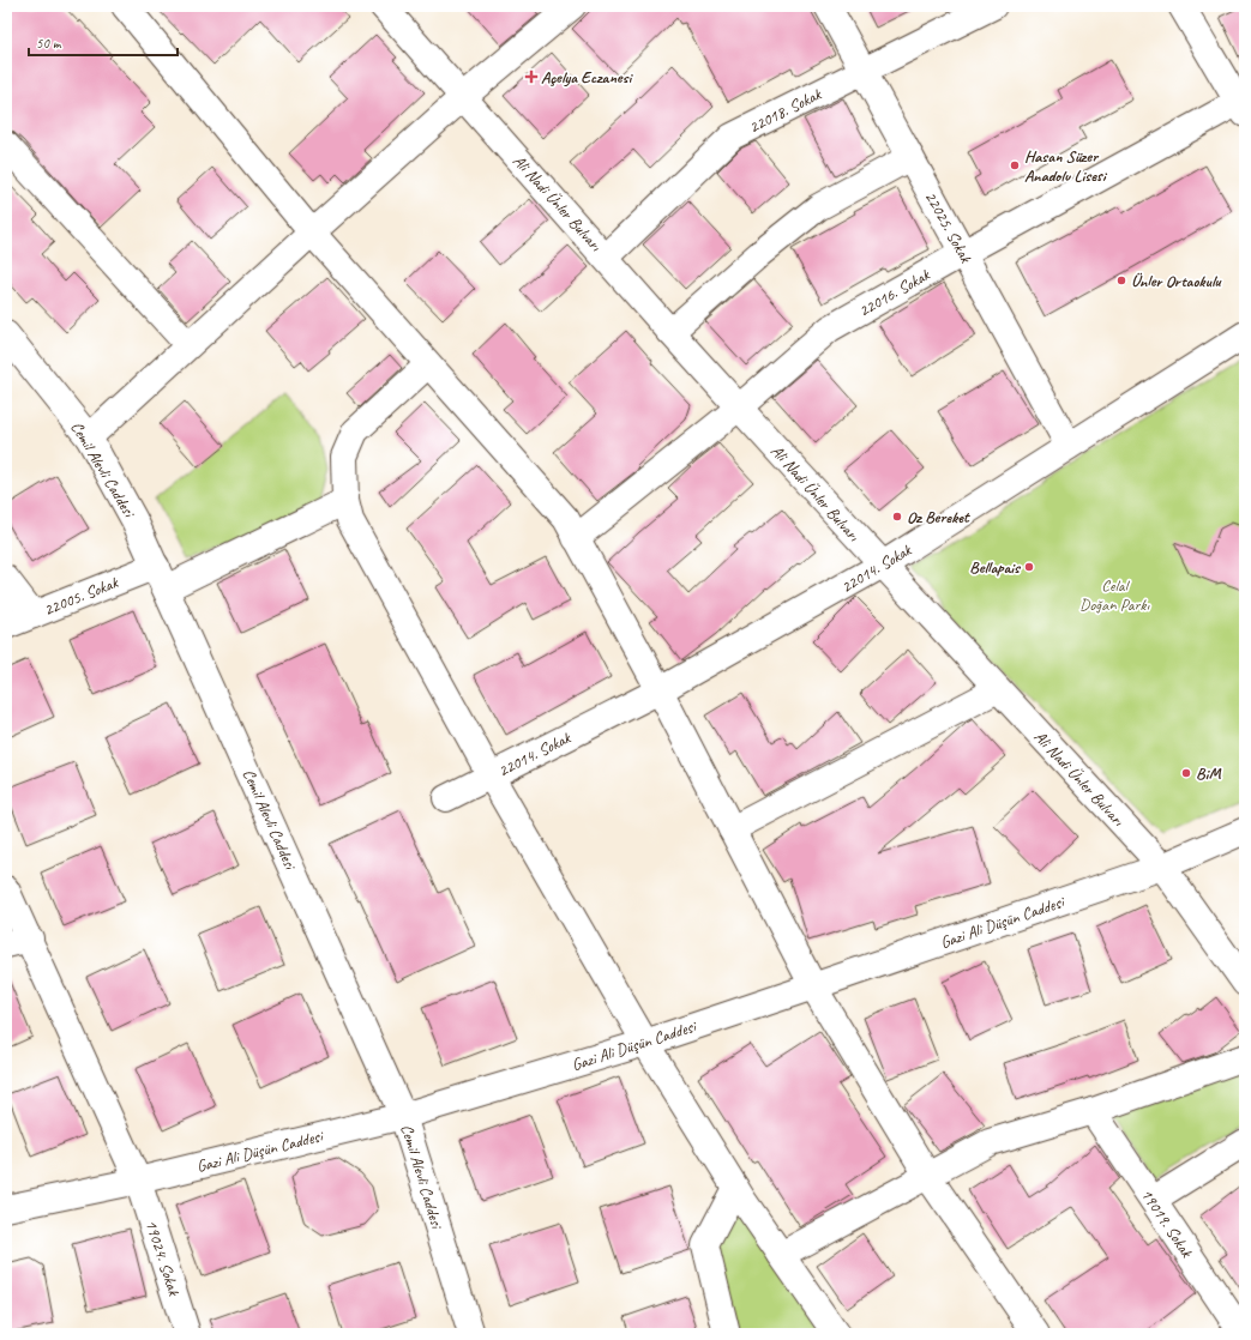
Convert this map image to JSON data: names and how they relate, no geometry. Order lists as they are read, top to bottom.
{
  "streets": {
    "street": [
      "22018. Sokak",
      "Ali Nadi Ünler Bulvarı",
      "22025. Sokak",
      "22016. Sokak",
      "Cemil Alevli Caddesi",
      "22014. Sokak",
      "22005. Sokak",
      "Gazi Ali Düşün Caddesi",
      "19019. Sokak",
      "19024. Sokak"
    ]
  },
  "crossings": [
    ["22018. Sokak", "Ali Nadi Ünler Bulvarı"],
    ["22018. Sokak", "22025. Sokak"],
    ["Ali Nadi Ünler Bulvarı", "22016. Sokak"],
    ["Ali Nadi Ünler Bulvarı", "22014. Sokak"],
    ["Ali Nadi Ünler Bulvarı", "Gazi Ali Düşün Caddesi"],
    ["22025. Sokak", "22016. Sokak"],
    ["22025. Sokak", "22014. Sokak"],
    ["Cemil Alevli Caddesi", "22005. Sokak"],
    ["Cemil Alevli Caddesi", "Gazi Ali Düşün Caddesi"],
    ["Gazi Ali Düşün Caddesi", "19024. Sokak"]
  ],
  "parks": ["Celal Doğan Parkı"],
  "places": {
    "health": ["Açelya Eczanesi"],
    "other": [
      "Hasan Süzer Anadolu Lisesi",
      "Ünler Ortaokulu",
      "Oz Bereket",
      "Bellapais",
      "BiM"
    ]
  },
  "scale_bar": "50 m"
}
